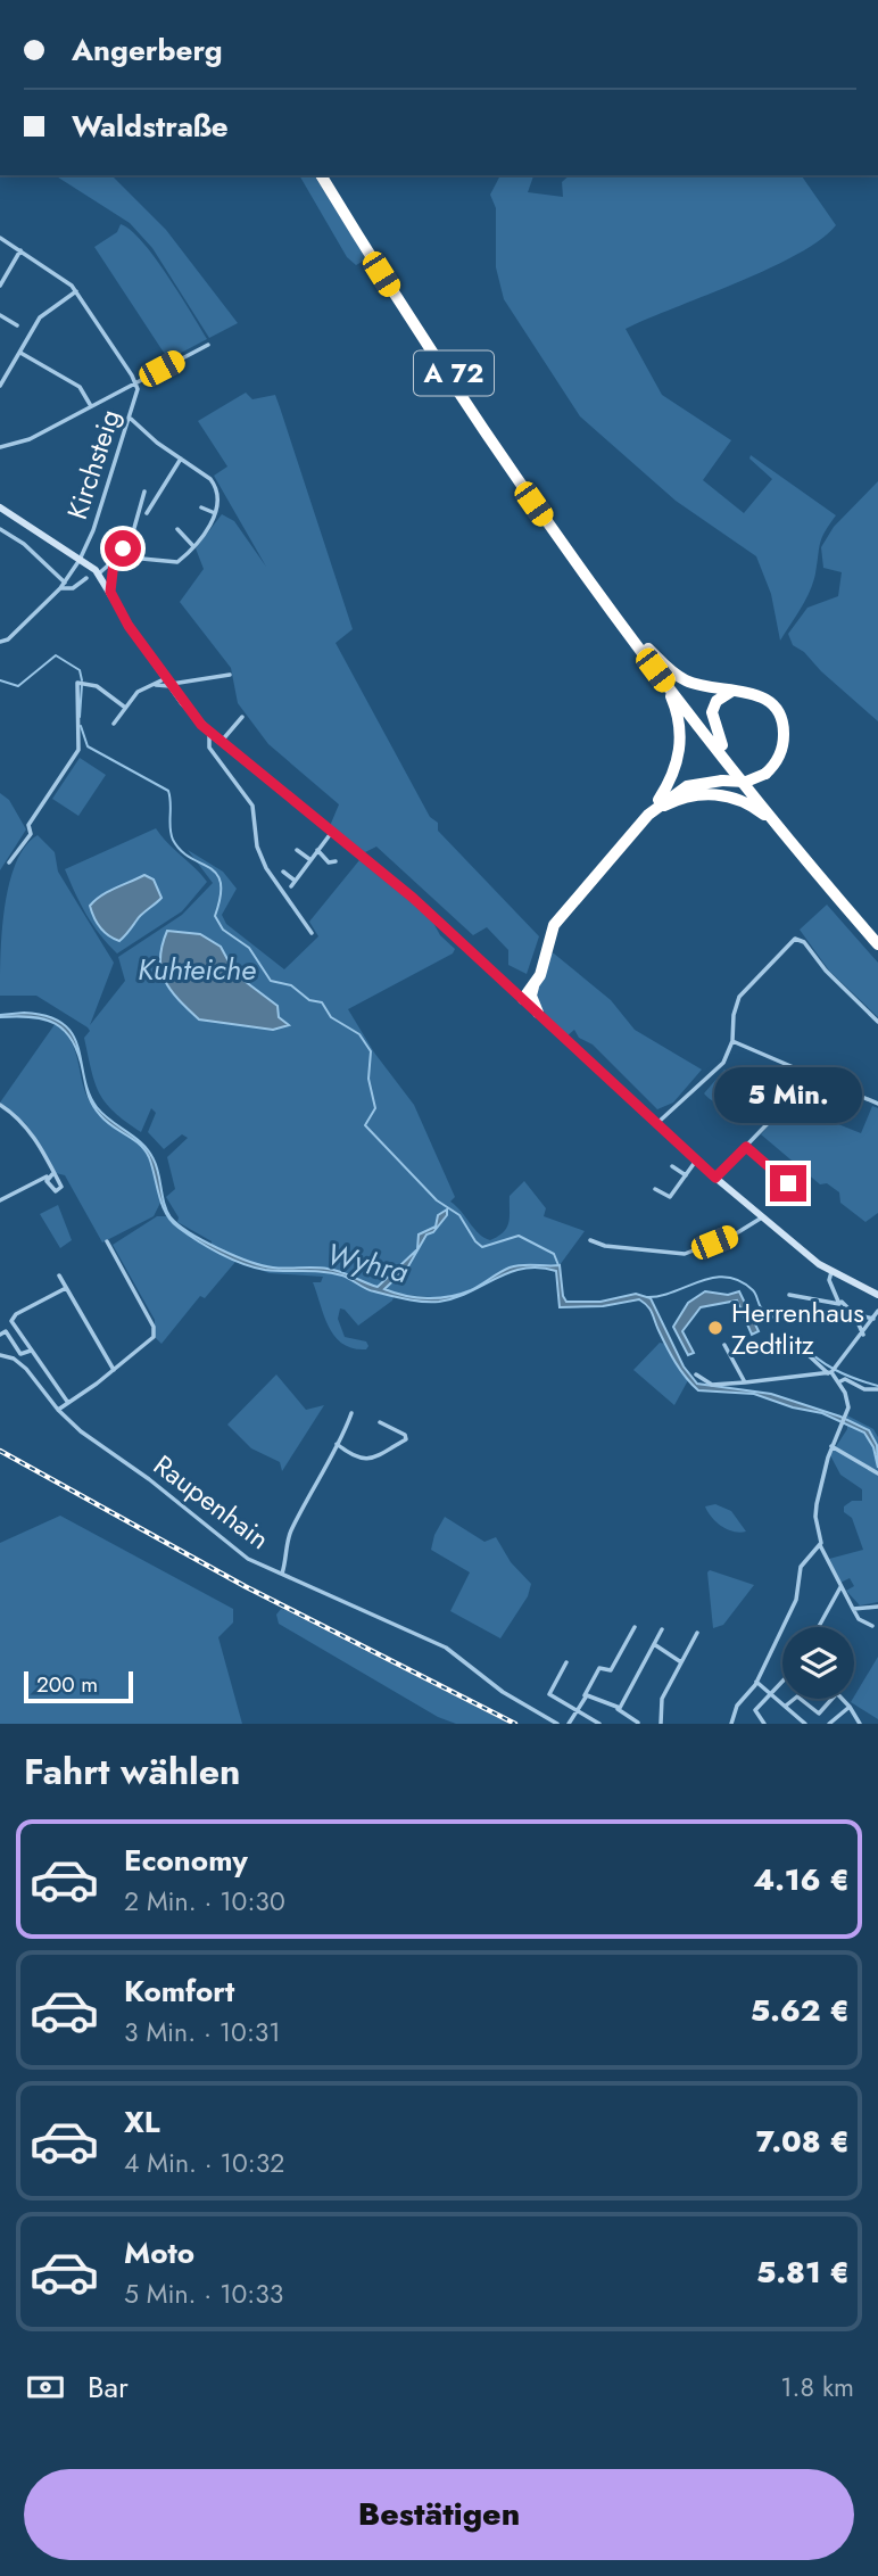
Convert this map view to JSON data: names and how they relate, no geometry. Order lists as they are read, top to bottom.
{
  "streets": {
    "highway": ["A 72"],
    "street": ["Kirchsteig", "Raupenhain"]
  },
  "water": ["Kuhteiche", "Wyhra"],
  "places": ["Herrenhaus Zedtlitz"],
  "scale_bar": "200 m",
  "page": {
    "banner": ["Angerberg", "Waldstraße"],
    "bubble": "5 Min.",
    "scale": "200 m",
    "heading": "Fahrt wählen",
    "list": [
      {
        "name": "Economy",
        "note": "2 Min. · 10:30",
        "value": "4.16 €"
      },
      {
        "name": "Komfort",
        "note": "3 Min. · 10:31",
        "value": "5.62 €"
      },
      {
        "name": "XL",
        "note": "4 Min. · 10:32",
        "value": "7.08 €"
      },
      {
        "name": "Moto",
        "note": "5 Min. · 10:33",
        "value": "5.81 €"
      }
    ],
    "pay": ["Bar", "1.8 km"],
    "buttons": "Bestätigen"
  }
}
